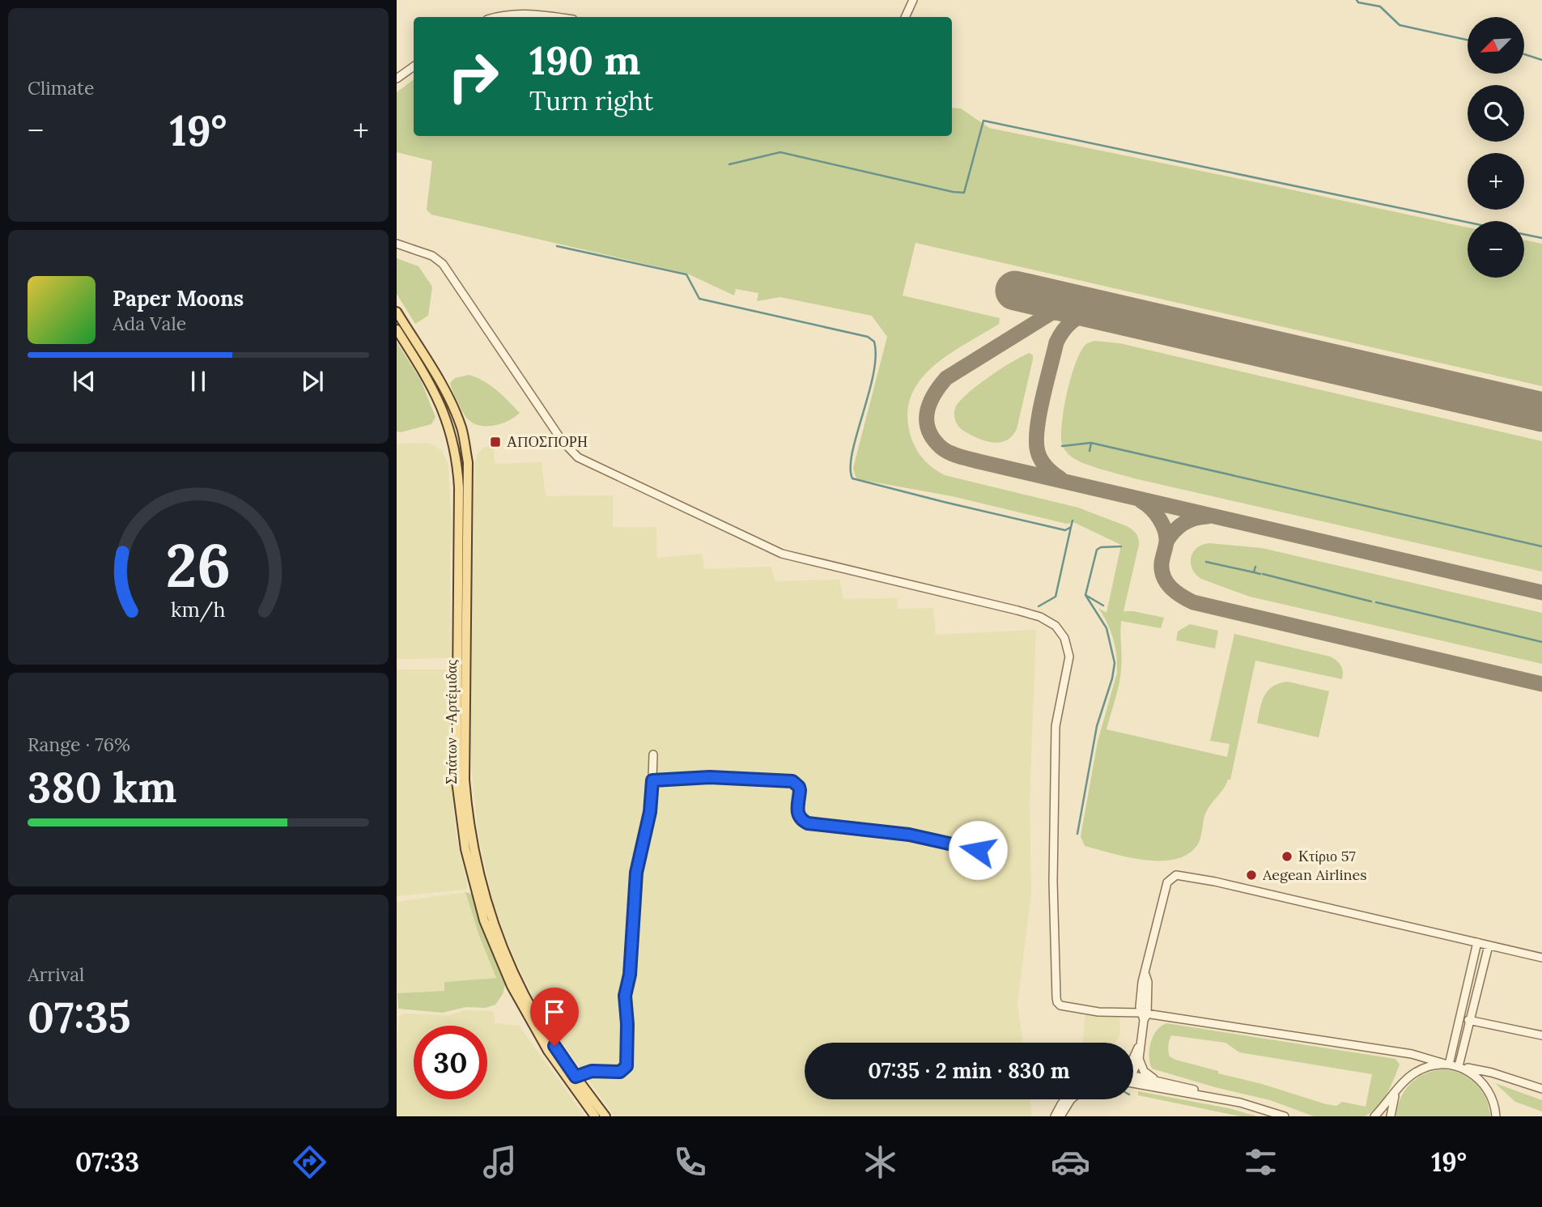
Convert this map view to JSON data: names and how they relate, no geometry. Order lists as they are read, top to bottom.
{
  "streets": {
    "main road": ["Σπάτων - Αρτέμιδας"]
  },
  "places": {
    "transit": ["ΑΠΟΣΠΟΡΗ"],
    "other": ["Κτίριο 57", "Aegean Airlines"]
  },
  "north": "bottom left",
  "page": {
    "tile": [
      "Climate",
      ["Range · 76%", "380 km"],
      ["Arrival", "07:35"]
    ],
    "map_buttons": ["+", "−"],
    "turn": ["190 m", "Turn right"],
    "heat": ["−", "19°", "+"],
    "song": ["Paper Moons", "Ada Vale"],
    "limit": "30",
    "trip": "07:35 · 2 min · 830 m",
    "tabs": ["07:33", "19°"],
    "gauge": ["26", "km/h"]
  }
}
